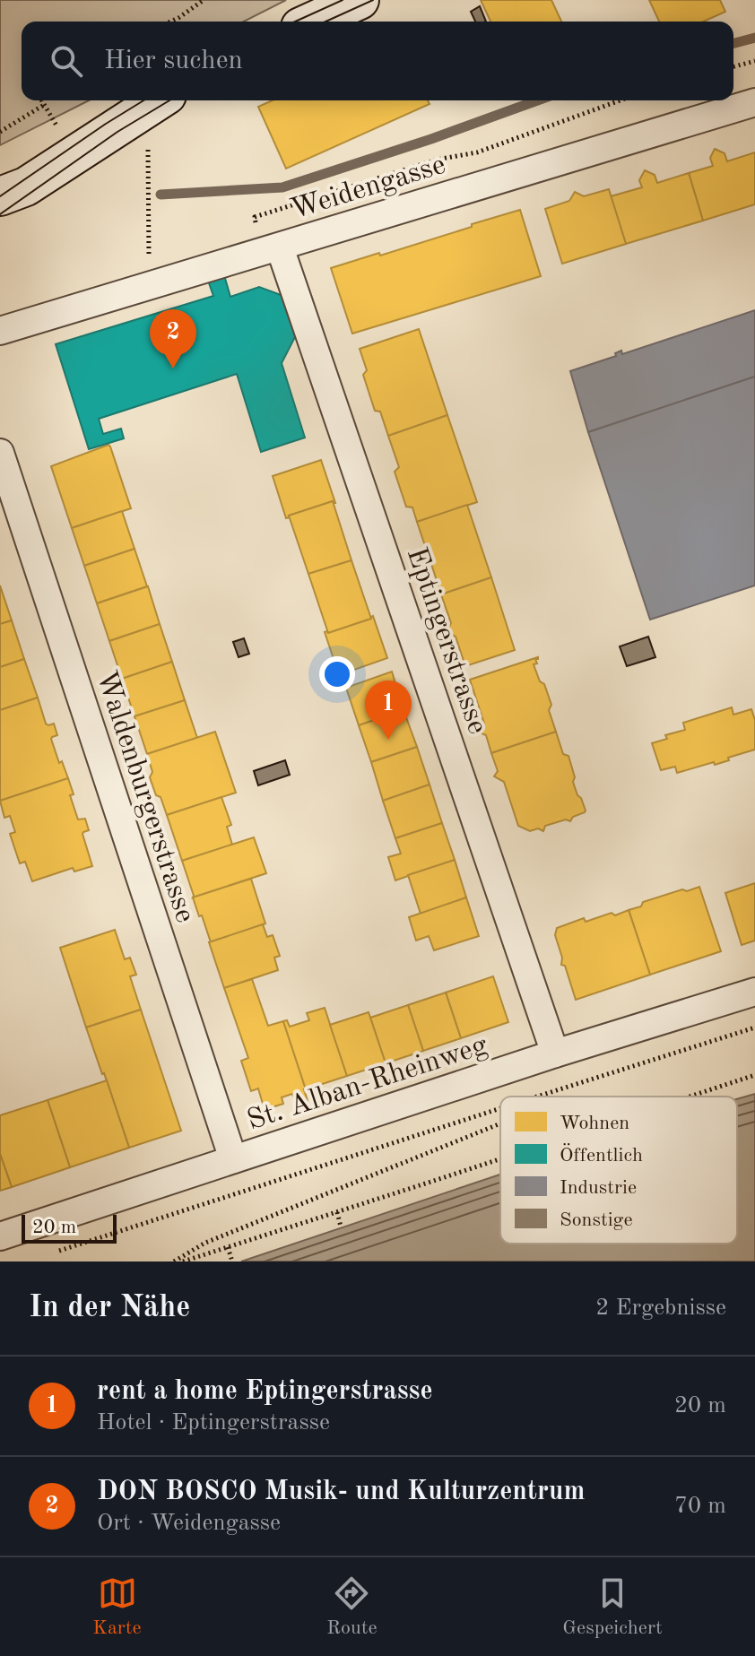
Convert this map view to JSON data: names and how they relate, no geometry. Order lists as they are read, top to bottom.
{
  "streets": {
    "street": [
      "Weidengasse",
      "Eptingerstrasse",
      "Waldenburgerstrasse",
      "St. Alban-Rheinweg"
    ]
  },
  "crossings": [
    ["Weidengasse", "Eptingerstrasse"],
    ["Eptingerstrasse", "St. Alban-Rheinweg"],
    ["Waldenburgerstrasse", "St. Alban-Rheinweg"]
  ],
  "legend": [
    "Wohnen",
    "Öffentlich",
    "Industrie",
    "Sonstige"
  ],
  "scale_bar": "20 m",
  "page": {
    "search": "Hier suchen",
    "pins": ["2", "1"],
    "scale": "20 m",
    "heading": ["In der Nähe", "2 Ergebnisse"],
    "list": [
      {
        "mark": "1",
        "name": "rent a home Eptingerstrasse",
        "note": "Hotel · Eptingerstrasse",
        "value": "20 m"
      },
      {
        "mark": "2",
        "name": "DON BOSCO Musik- und Kulturzentrum",
        "note": "Ort · Weidengasse",
        "value": "70 m"
      }
    ],
    "nav": ["Karte", "Route", "Gespeichert"]
  }
}
